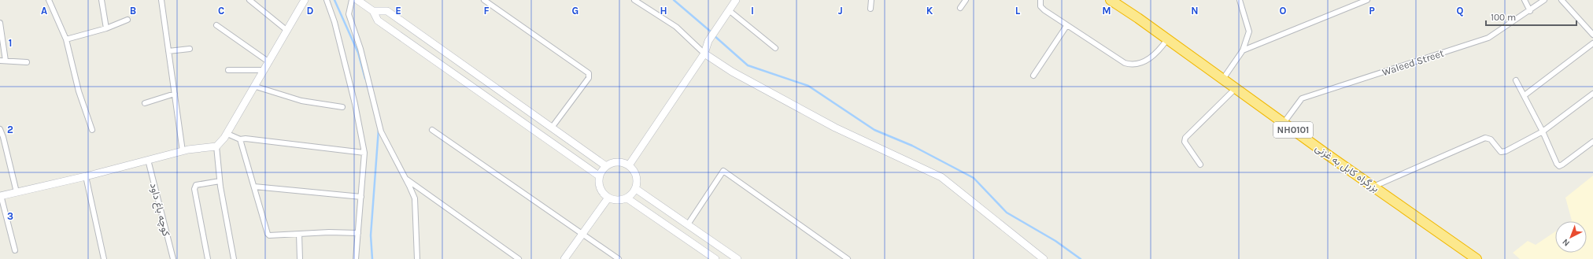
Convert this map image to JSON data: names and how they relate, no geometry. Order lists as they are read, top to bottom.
{
  "streets": {
    "highway": ["NH0101", "بزرگراه کابل به غزنی"],
    "street": ["Waleed Street", "کوچه باغ داود"]
  },
  "crossings": [
    ["Waleed Street", "بزرگراه کابل به غزنی"]
  ],
  "scale_bar": "100 m",
  "north": "bottom left",
  "grid": {
    "columns": [
      "A",
      "B",
      "C",
      "D",
      "E",
      "F",
      "G",
      "H",
      "I",
      "J",
      "K",
      "L",
      "M",
      "N",
      "O",
      "P",
      "Q"
    ],
    "rows": ["1", "2", "3"]
  }
}
